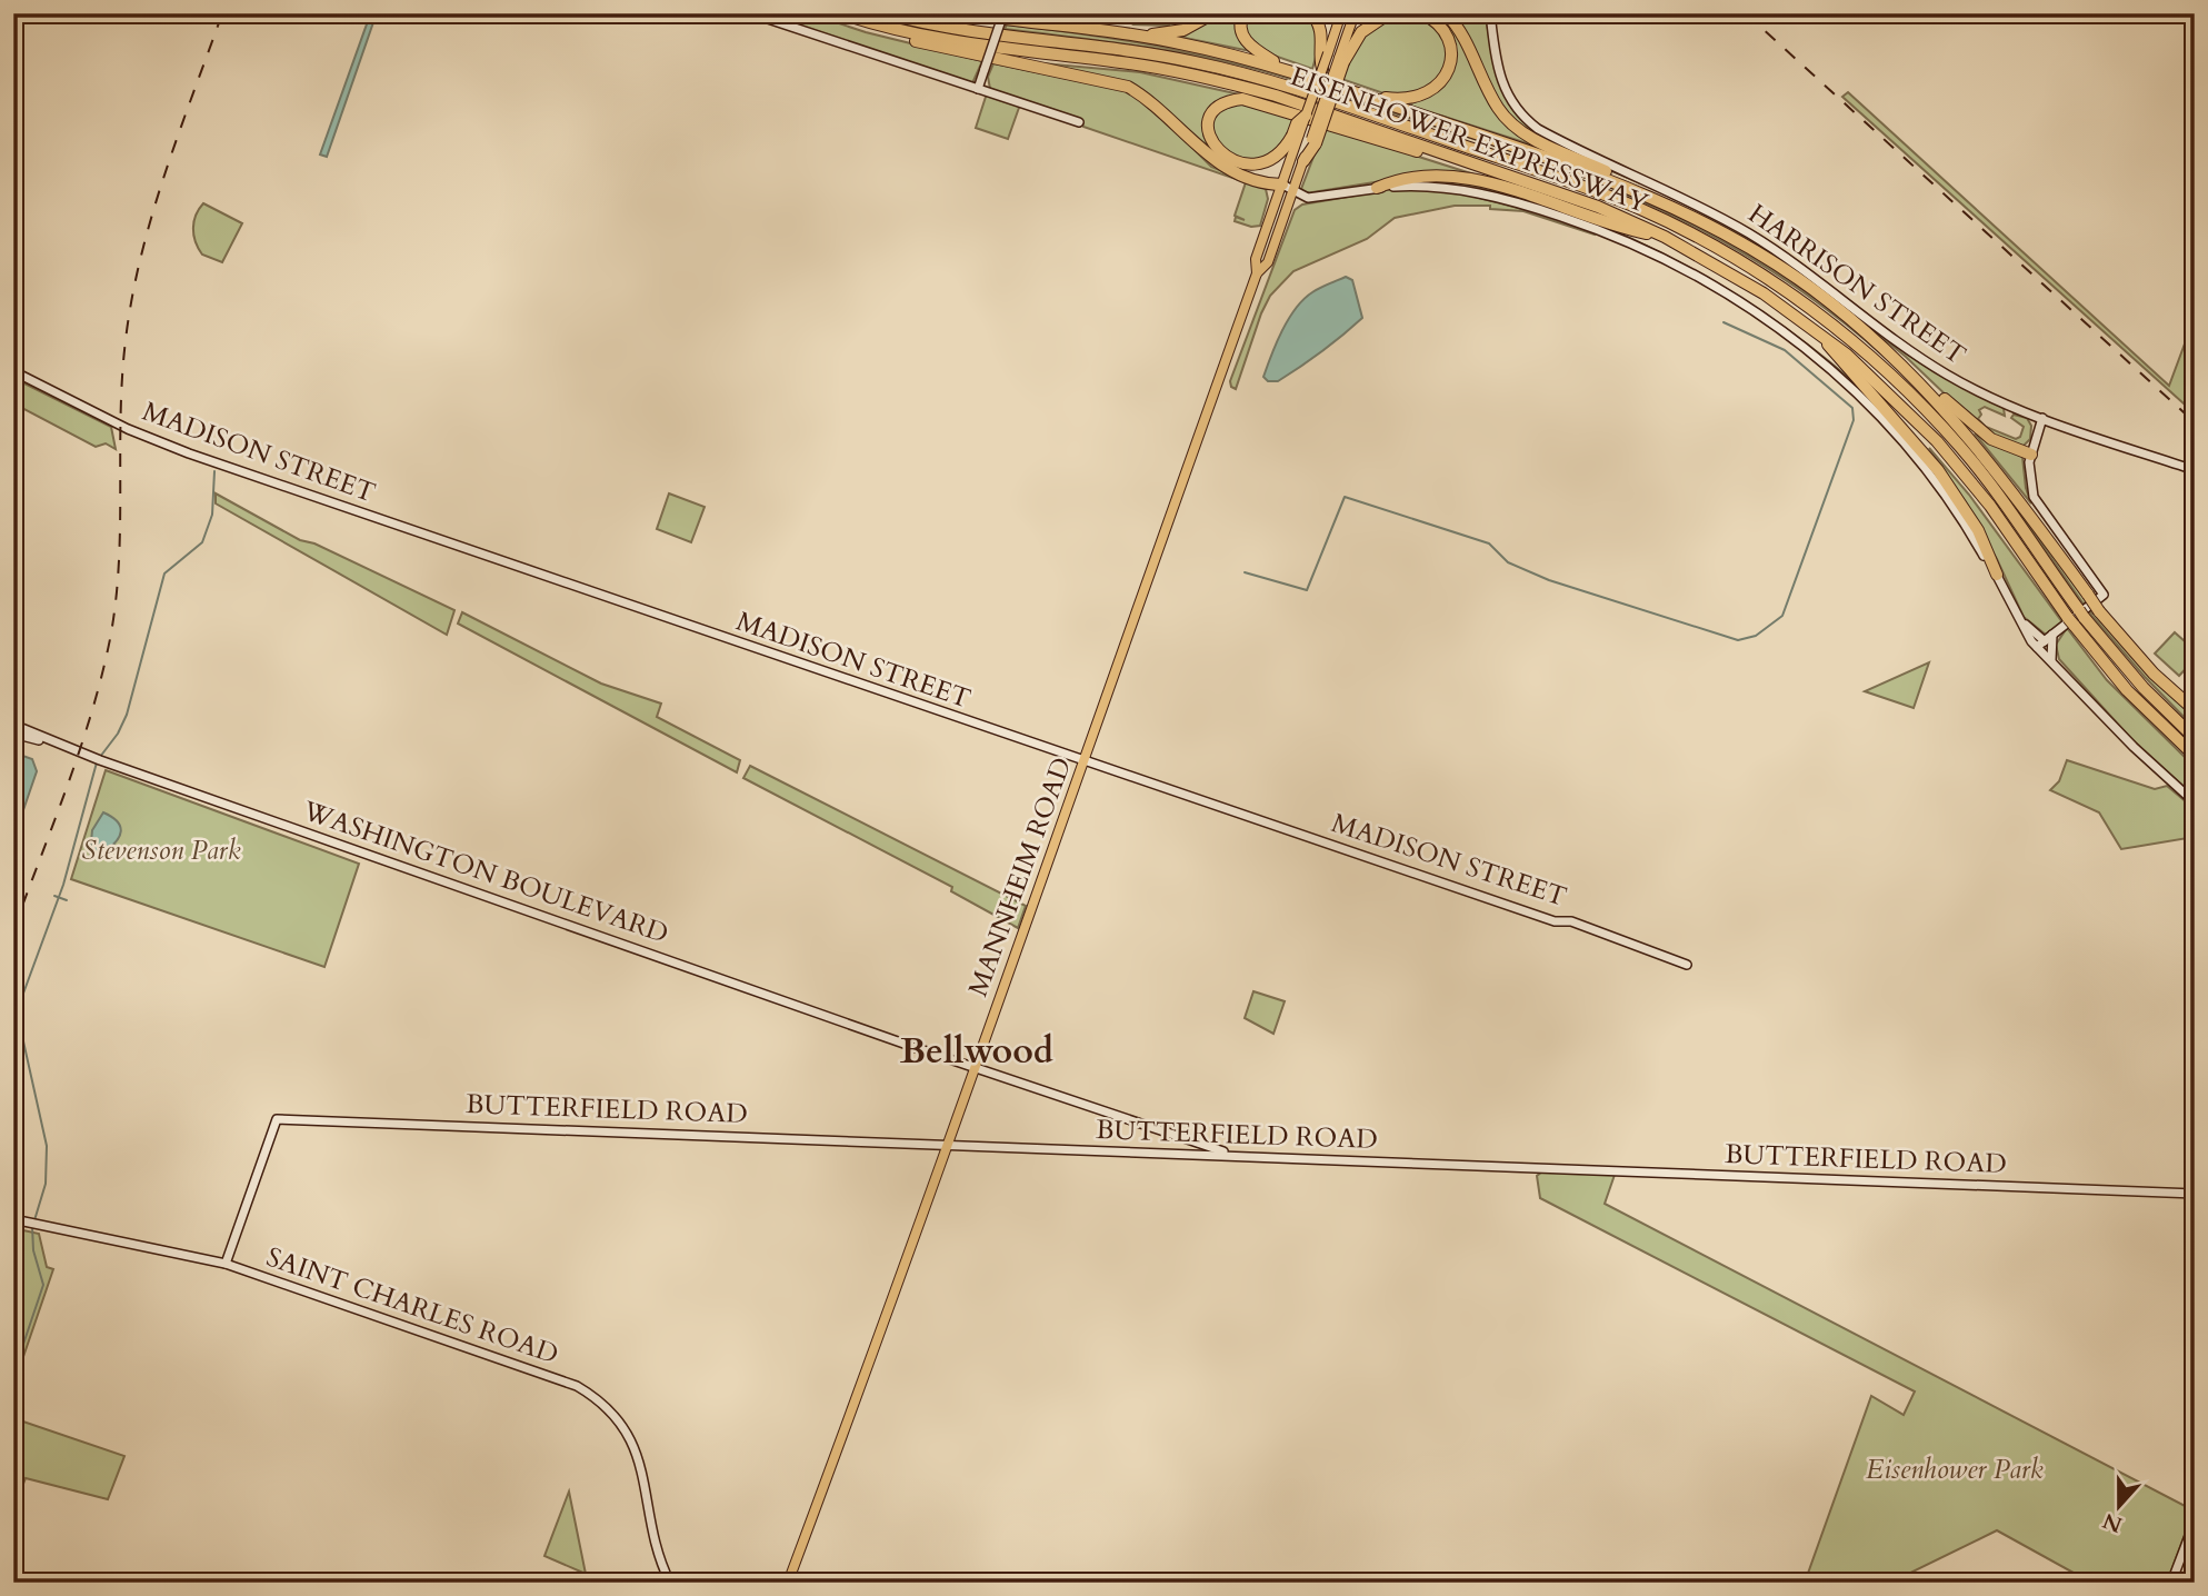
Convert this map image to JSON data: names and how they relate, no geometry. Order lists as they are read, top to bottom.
{
  "streets": {
    "highway": ["EISENHOWER EXPRESSWAY"],
    "main road": [
      "HARRISON STREET",
      "MADISON STREET",
      "WASHINGTON BOULEVARD",
      "MANNHEIM ROAD",
      "BUTTERFIELD ROAD",
      "SAINT CHARLES ROAD"
    ]
  },
  "crossings": [
    ["MADISON STREET", "MANNHEIM ROAD"],
    ["WASHINGTON BOULEVARD", "MANNHEIM ROAD"],
    ["WASHINGTON BOULEVARD", "BUTTERFIELD ROAD"],
    ["MANNHEIM ROAD", "BUTTERFIELD ROAD"],
    ["BUTTERFIELD ROAD", "SAINT CHARLES ROAD"]
  ],
  "districts": ["Bellwood"],
  "parks": ["Stevenson Park", "Eisenhower Park"],
  "north": "bottom"
}
